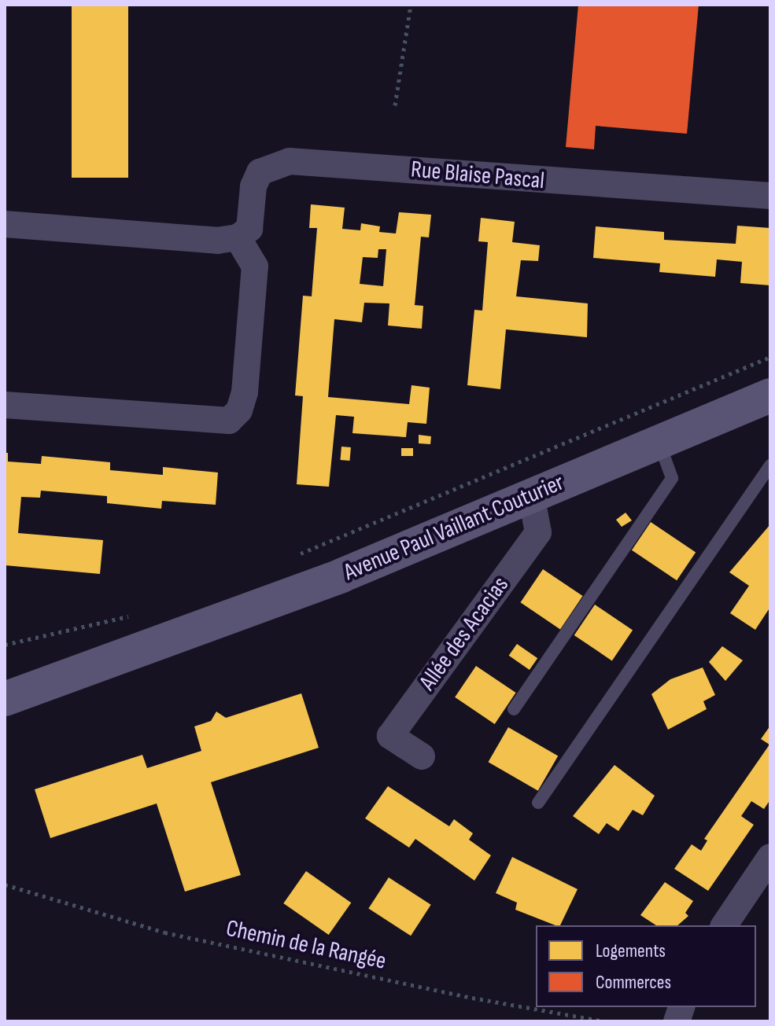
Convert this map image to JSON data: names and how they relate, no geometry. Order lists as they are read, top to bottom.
{
  "streets": {
    "street": ["Rue Blaise Pascal", "Avenue Paul Vaillant Couturier", "Allée des Acacias"],
    "path": ["Chemin de la Rangée"]
  },
  "crossings": [
    ["Avenue Paul Vaillant Couturier", "Allée des Acacias"]
  ],
  "legend": ["Logements", "Commerces"]
}
